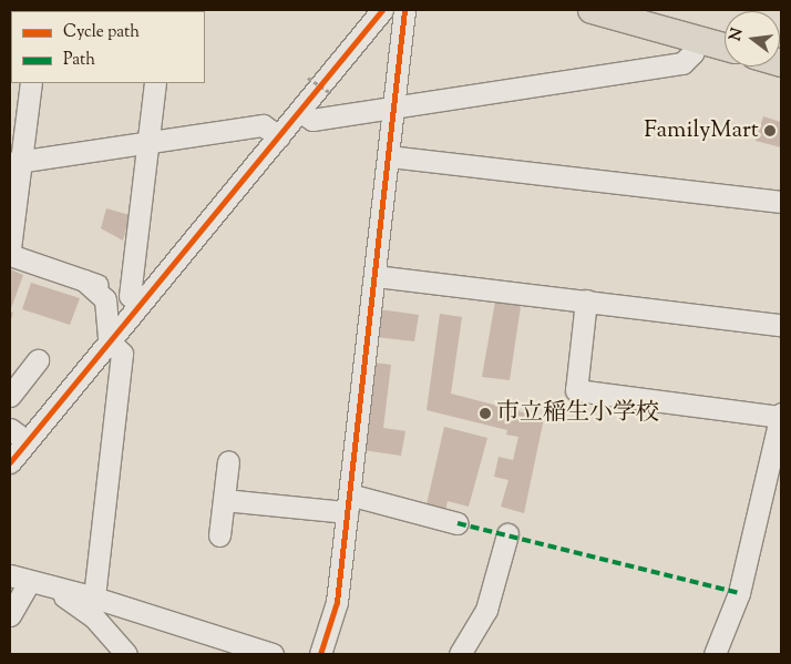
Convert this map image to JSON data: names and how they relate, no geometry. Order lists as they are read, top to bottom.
{
  "places": ["FamilyMart", "市立稲生小学校"],
  "legend": ["Cycle path", "Path"],
  "north": "left"
}
